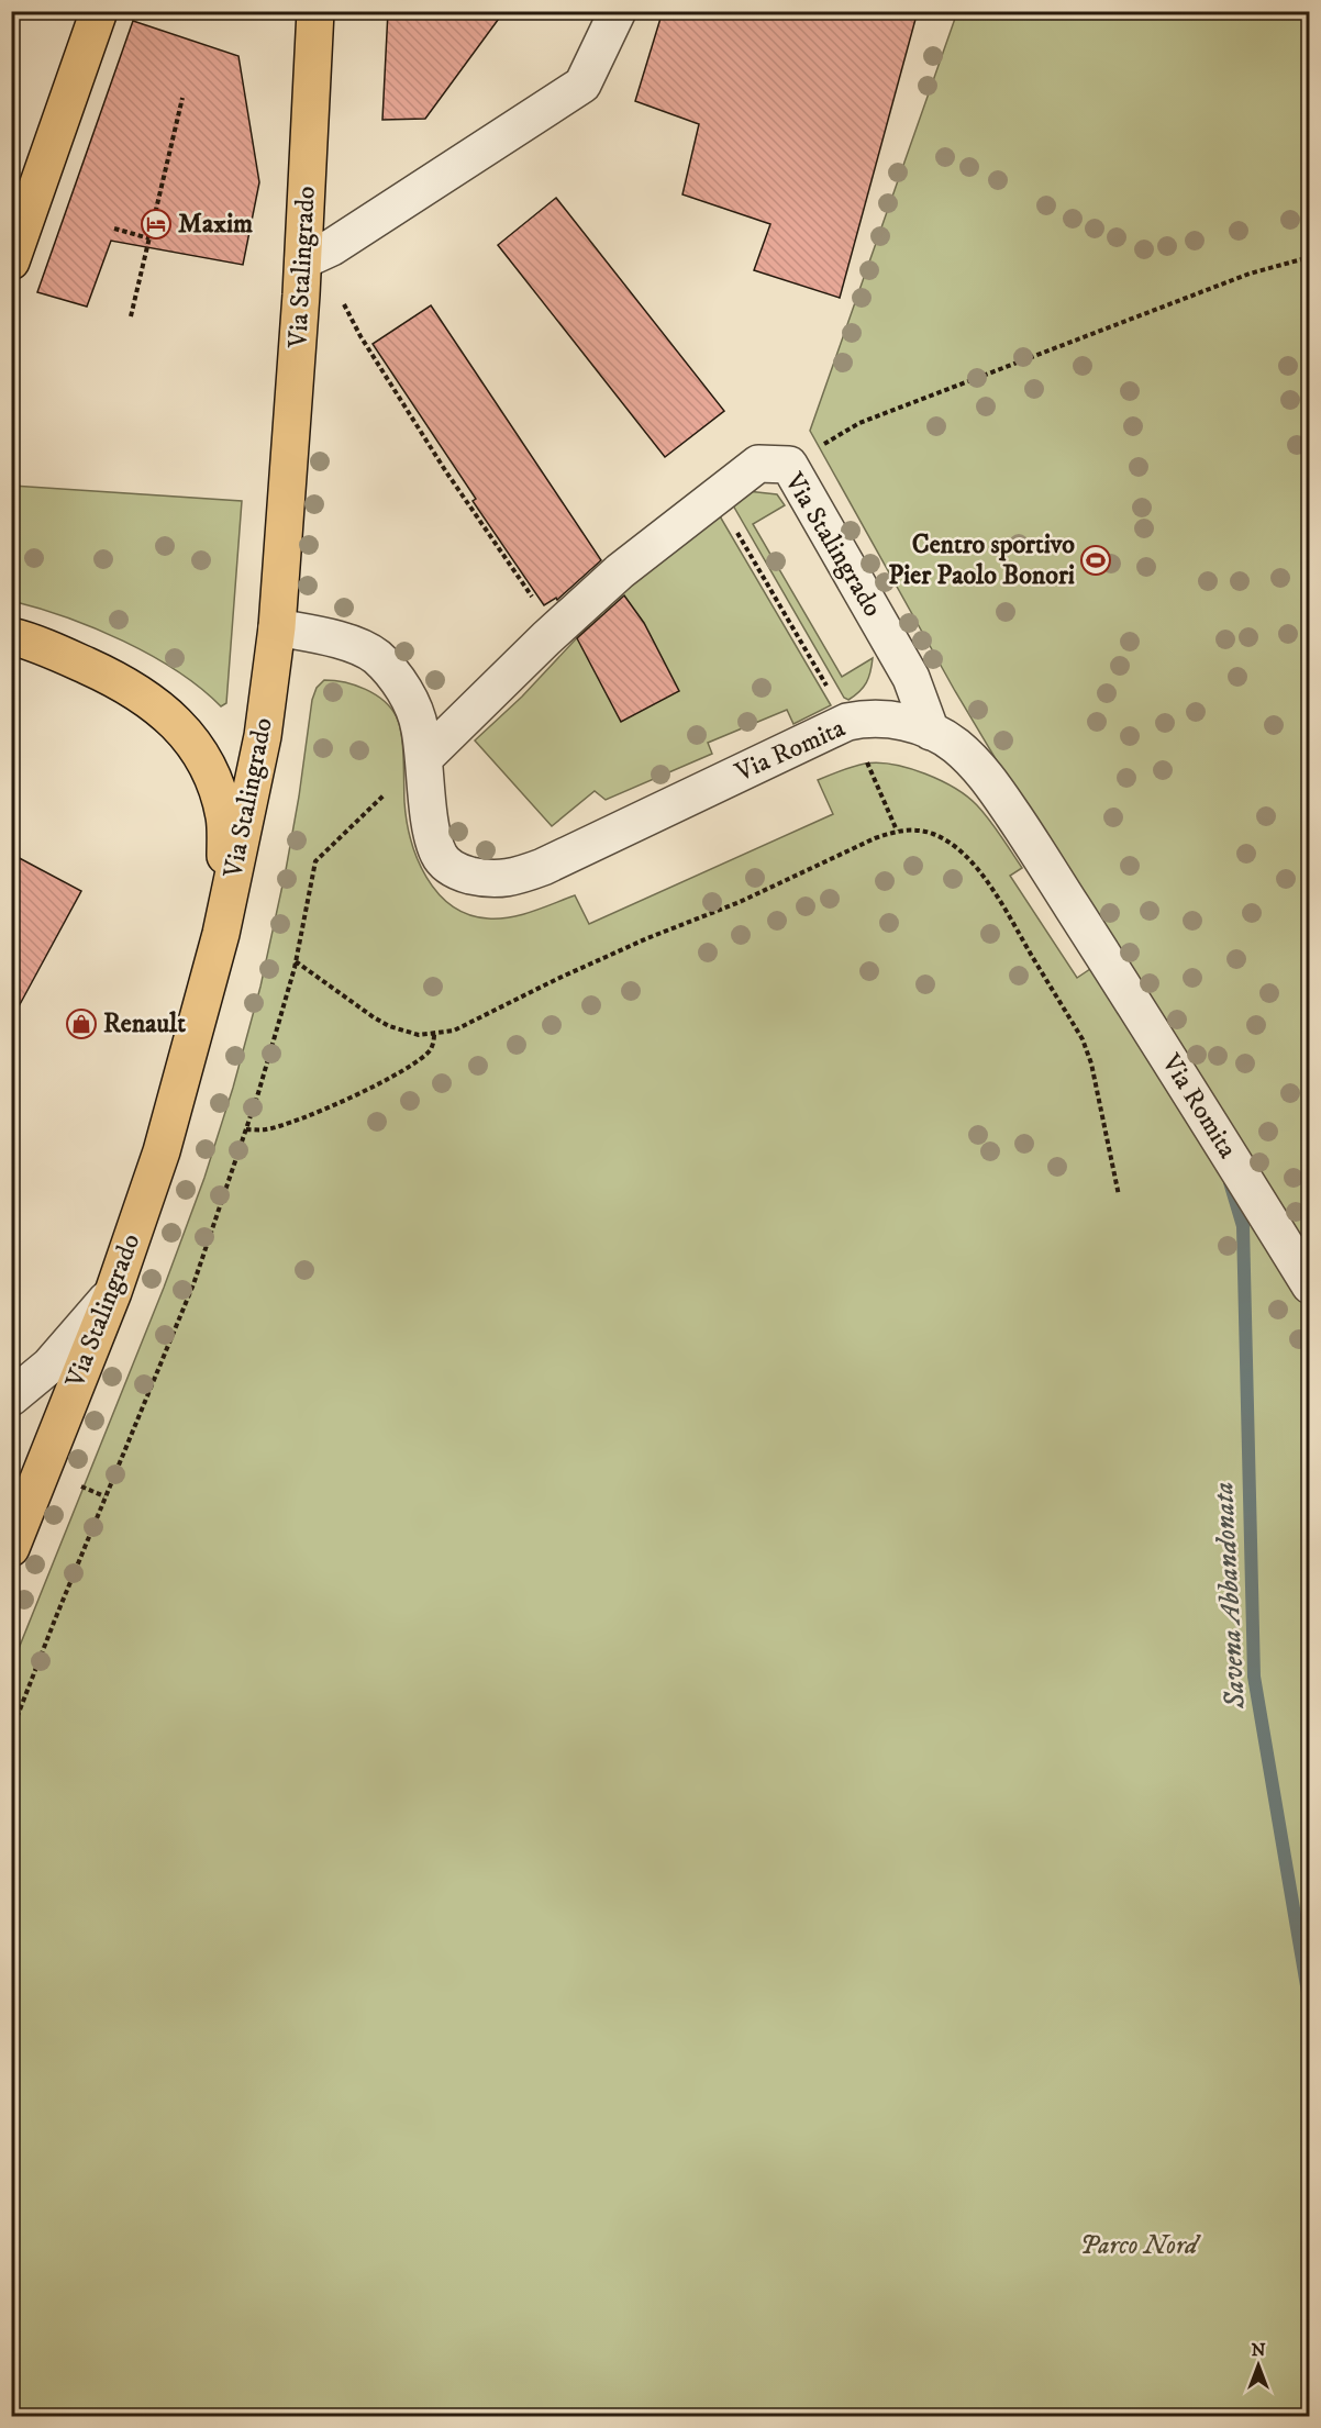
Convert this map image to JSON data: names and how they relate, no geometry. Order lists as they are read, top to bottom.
{
  "streets": {
    "main road": ["Via Stalingrado"],
    "street": ["Via Romita"]
  },
  "crossings": [
    ["Via Stalingrado", "Via Romita"]
  ],
  "water": ["Savena Abbandonata"],
  "parks": ["Parco Nord"],
  "places": {
    "hotel": ["Maxim"],
    "sports": ["Centro sportivo Pier Paolo Bonori"],
    "shop": ["Renault"]
  },
  "north": "top"
}
